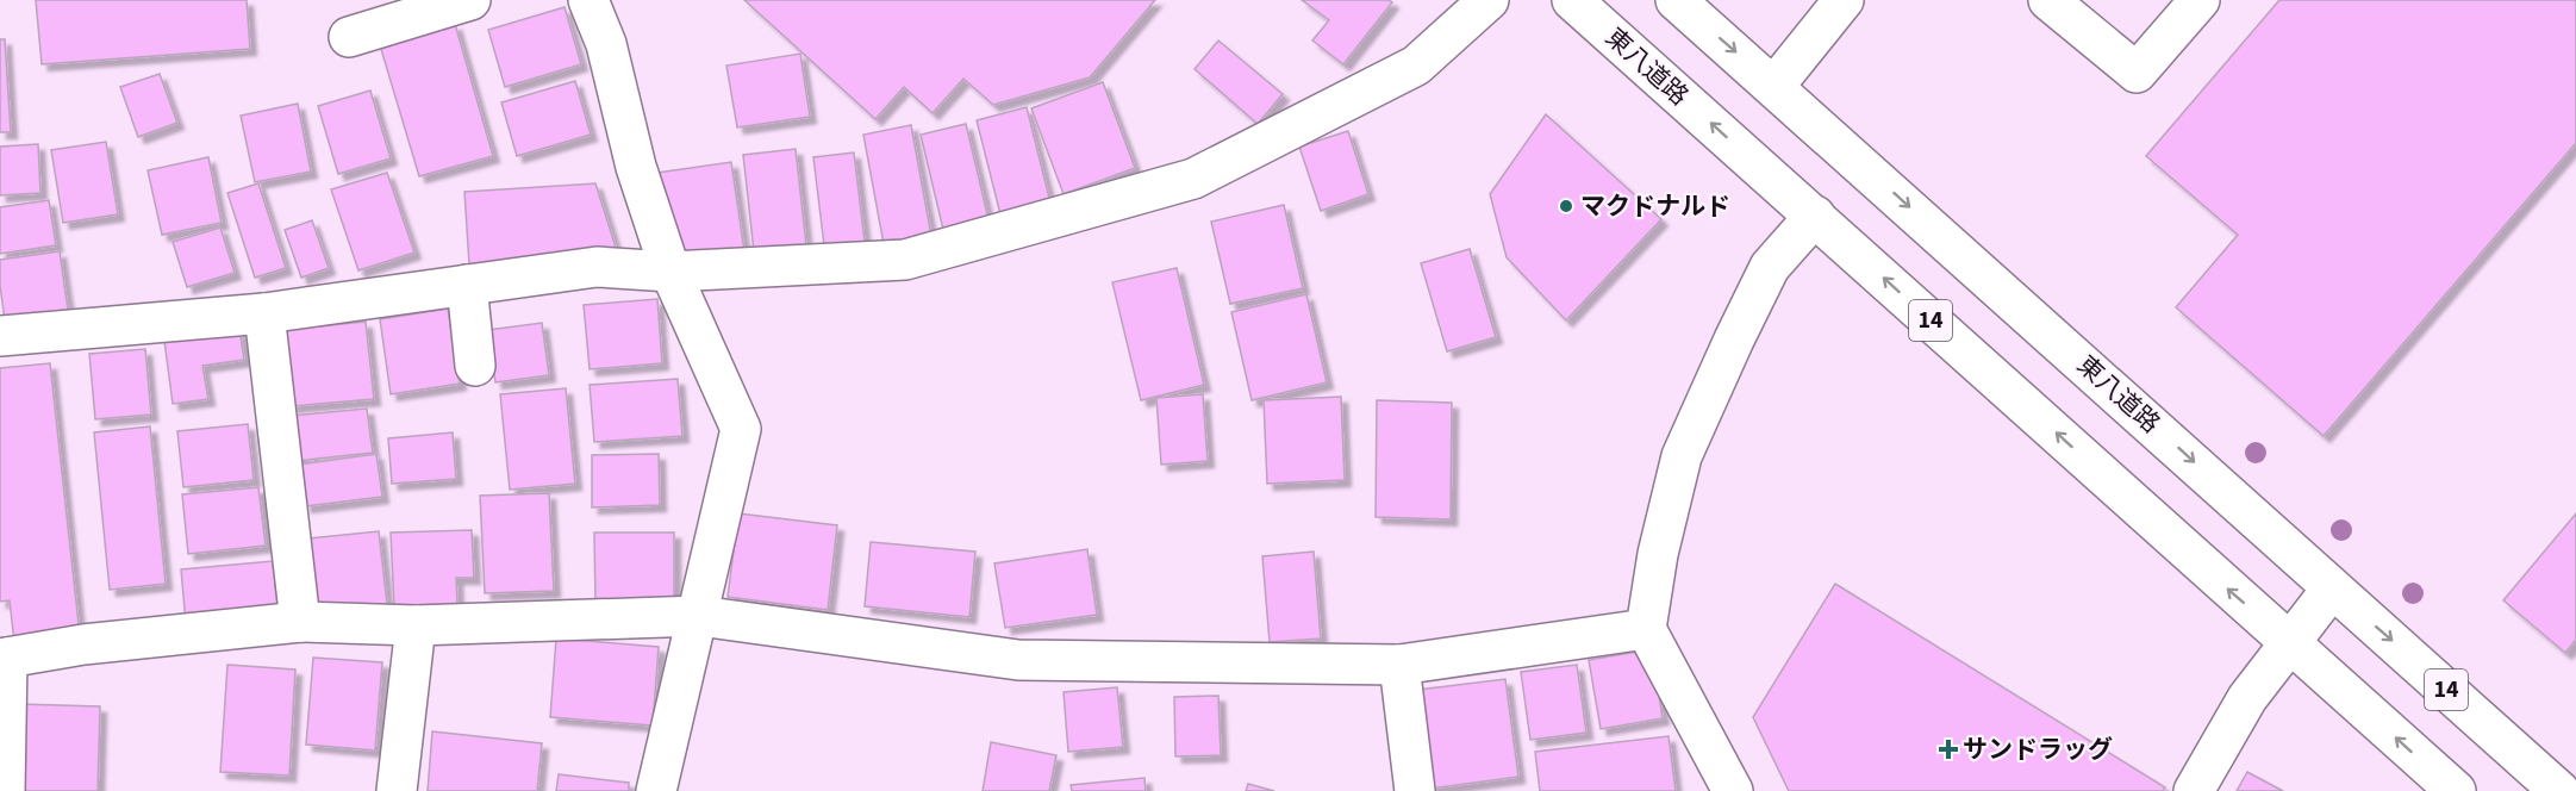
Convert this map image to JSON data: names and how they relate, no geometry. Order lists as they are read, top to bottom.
{
  "streets": {
    "street": ["東八道路", "14"]
  },
  "places": {
    "other": ["マクドナルド"],
    "health": ["サンドラッグ"]
  }
}
